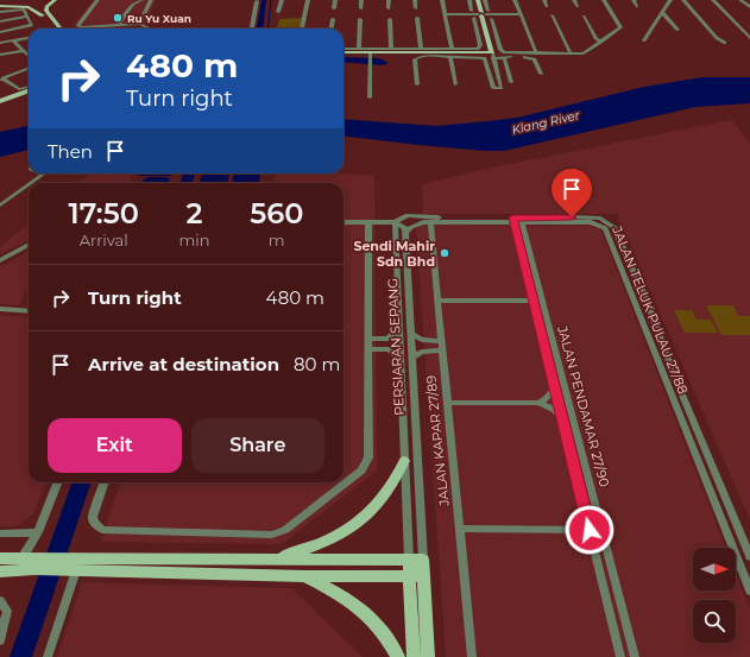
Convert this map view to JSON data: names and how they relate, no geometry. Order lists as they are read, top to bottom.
{
  "streets": {
    "main road": ["PERSIARAN SEPANG"],
    "street": ["JALAN TELUK PULAU 27/88", "JALAN PENDAMAR 27/90", "JALAN KAPAR 27/89"]
  },
  "crossings": [
    ["JALAN TELUK PULAU 27/88", "PERSIARAN SEPANG"],
    ["JALAN TELUK PULAU 27/88", "JALAN PENDAMAR 27/90"],
    ["JALAN TELUK PULAU 27/88", "JALAN KAPAR 27/89"]
  ],
  "water": ["Klang River"],
  "places": ["Ru Yu Xuan", "Sendi Mahir Sdn Bhd"],
  "north": "right",
  "page": {
    "turn": ["480 m", "Turn right"],
    "then": "Then",
    "eta": [
      "17:50",
      "Arrival",
      "2",
      "min",
      "560",
      "m"
    ],
    "list": [
      {
        "name": "Turn right",
        "value": "480 m"
      },
      {
        "name": "Arrive at destination",
        "value": "80 m"
      }
    ],
    "buttons": ["Exit", "Share"]
  }
}
